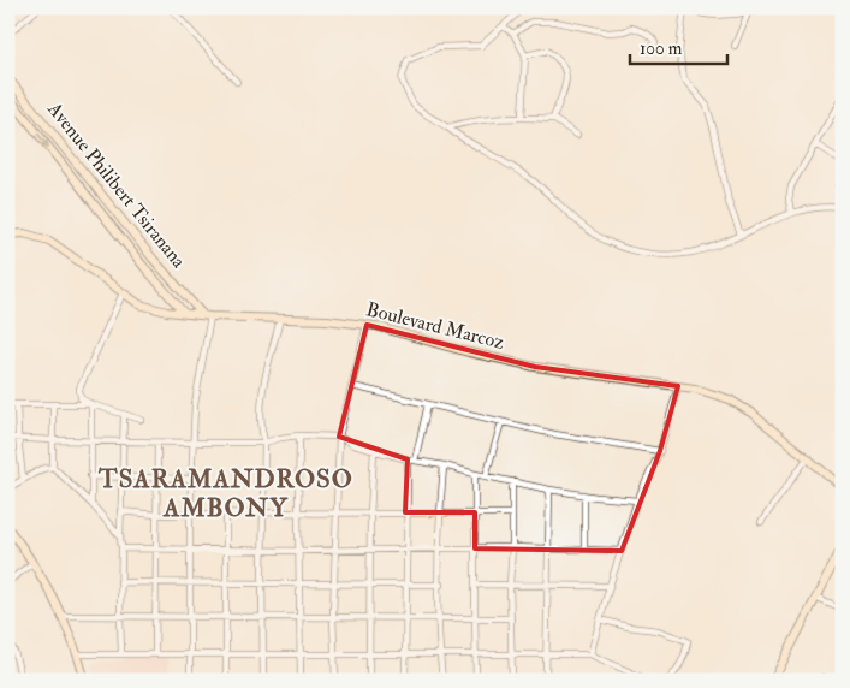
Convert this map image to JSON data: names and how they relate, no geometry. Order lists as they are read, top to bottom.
{
  "streets": {
    "main road": ["Avenue Philibert Tsiranana", "Boulevard Marcoz"]
  },
  "crossings": [
    ["Avenue Philibert Tsiranana", "Boulevard Marcoz"]
  ],
  "districts": ["TSARAMANDROSO AMBONY"],
  "scale_bar": "100 m"
}
